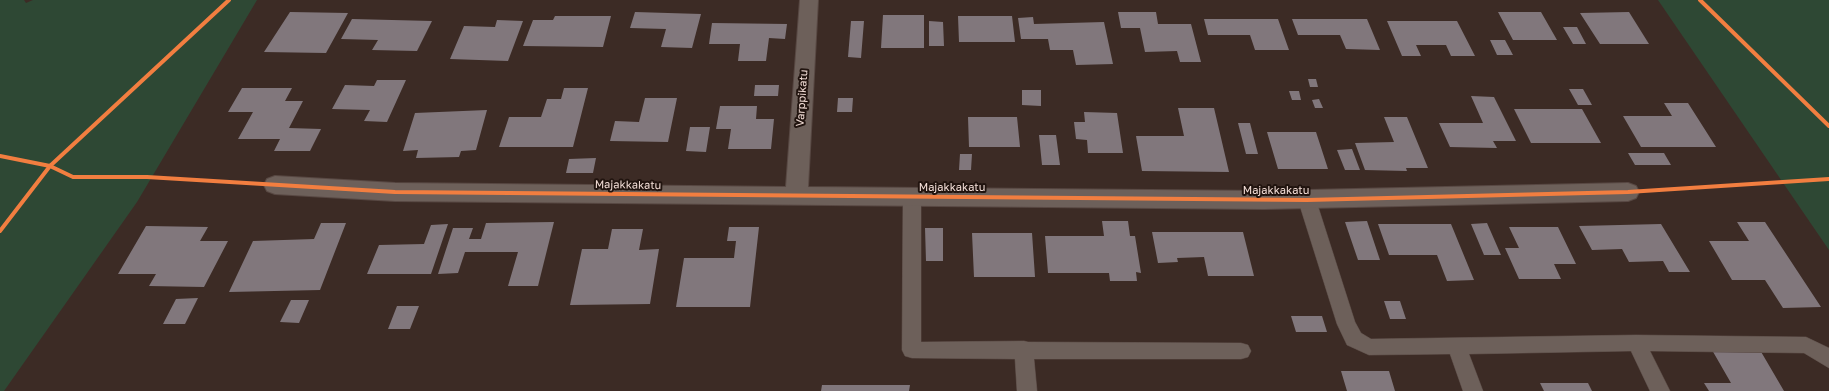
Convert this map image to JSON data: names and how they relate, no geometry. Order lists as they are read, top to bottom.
{
  "streets": {
    "street": ["Varppikatu", "Majakkakatu"]
  },
  "crossings": [
    ["Varppikatu", "Majakkakatu"]
  ]
}
